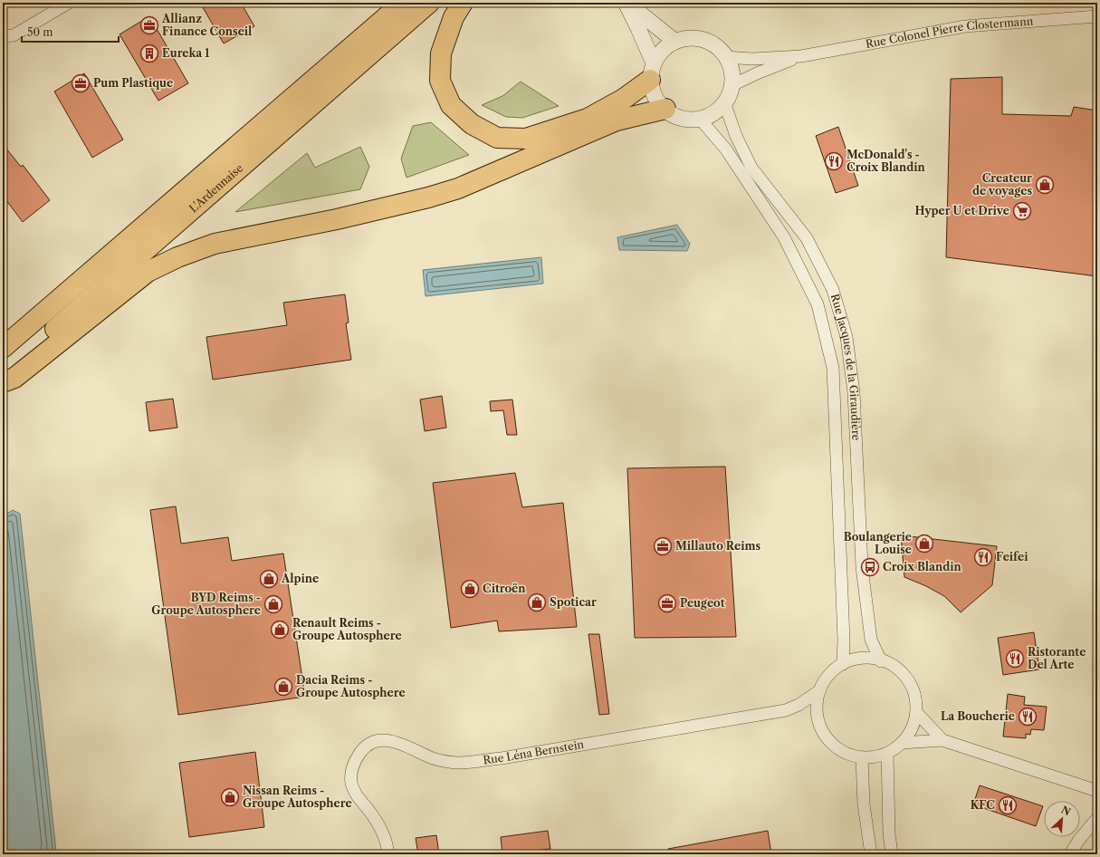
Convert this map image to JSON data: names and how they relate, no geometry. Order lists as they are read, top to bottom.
{
  "streets": {
    "highway": ["L'Ardennaise"],
    "street": ["Rue Colonel Pierre Clostermann", "Rue Jacques de la Giraudière", "Rue Léna Bernstein"]
  },
  "crossings": [
    ["Rue Colonel Pierre Clostermann", "Rue Jacques de la Giraudière"],
    ["Rue Jacques de la Giraudière", "Rue Léna Bernstein"]
  ],
  "places": {
    "office": [
      "Allianz Finance Conseil",
      "Pum Plastique",
      "Millauto Reims",
      "Peugeot"
    ],
    "building": ["Eureka 1"],
    "restaurant": [
      "McDonald's - Croix Blandin",
      "Feifei",
      "Ristorante Del Arte",
      "La Boucherie",
      "KFC"
    ],
    "shop": [
      "Createur de voyages",
      "Boulangerie Louise",
      "Alpine",
      "Citroën",
      "Spoticar",
      "BYD Reims - Groupe Autosphere",
      "Renault Reims - Groupe Autosphere",
      "Dacia Reims - Groupe Autosphere",
      "Nissan Reims - Groupe Autosphere"
    ],
    "supermarket": ["Hyper U et Drive"],
    "bus stop": ["Croix Blandin"]
  },
  "scale_bar": "50 m",
  "north": "top right"
}
